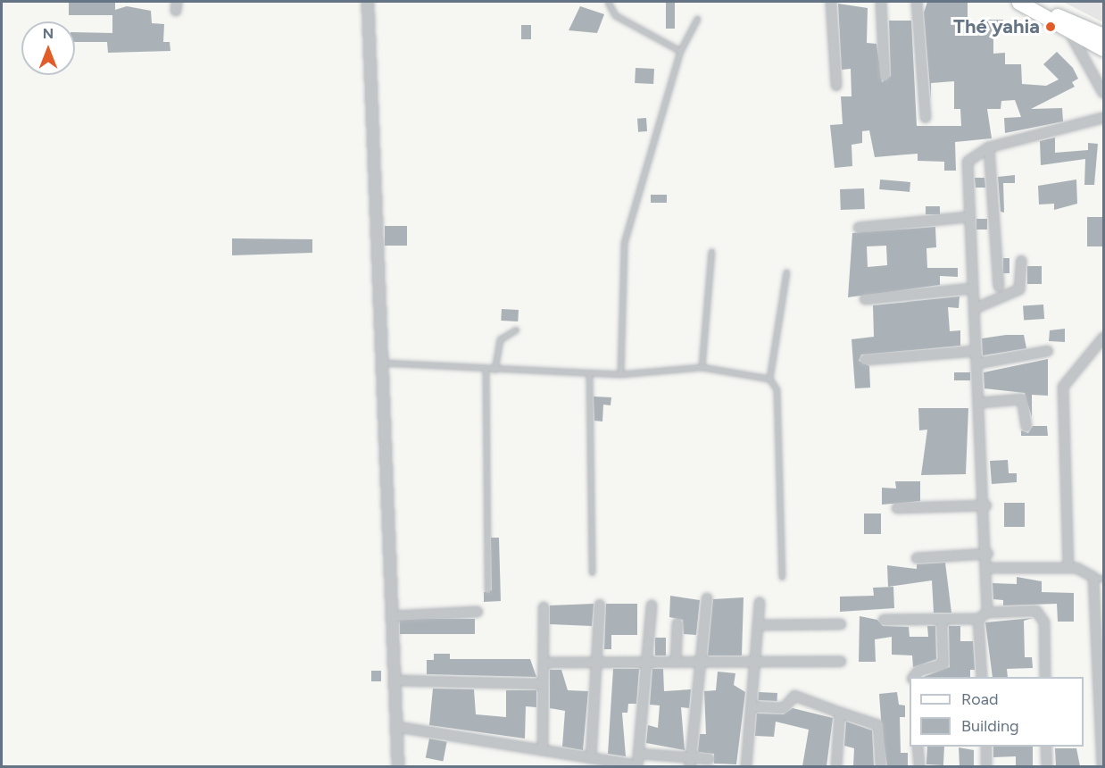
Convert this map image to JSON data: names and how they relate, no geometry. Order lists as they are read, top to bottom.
{
  "places": ["Thé yahia"],
  "legend": ["Road", "Building"],
  "north": "top"
}
